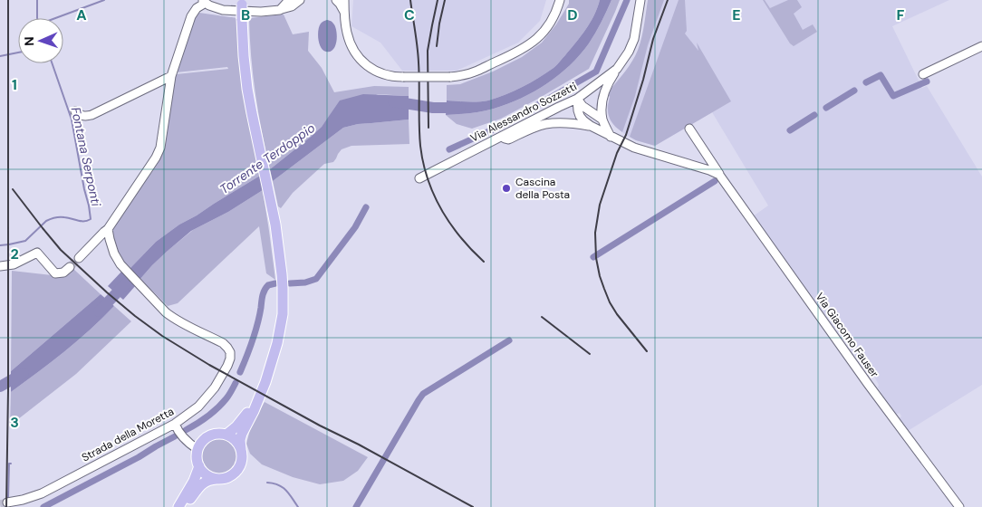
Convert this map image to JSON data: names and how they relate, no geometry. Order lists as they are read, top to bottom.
{
  "streets": {
    "street": ["Via Alessandro Sozzetti", "Via Giacomo Fauser", "Strada della Moretta"]
  },
  "water": ["Fontana Serponti", "Torrente Terdoppio"],
  "places": ["Cascina della Posta"],
  "north": "left",
  "grid": {
    "columns": [
      "A",
      "B",
      "C",
      "D",
      "E",
      "F"
    ],
    "rows": ["1", "2", "3"]
  }
}
